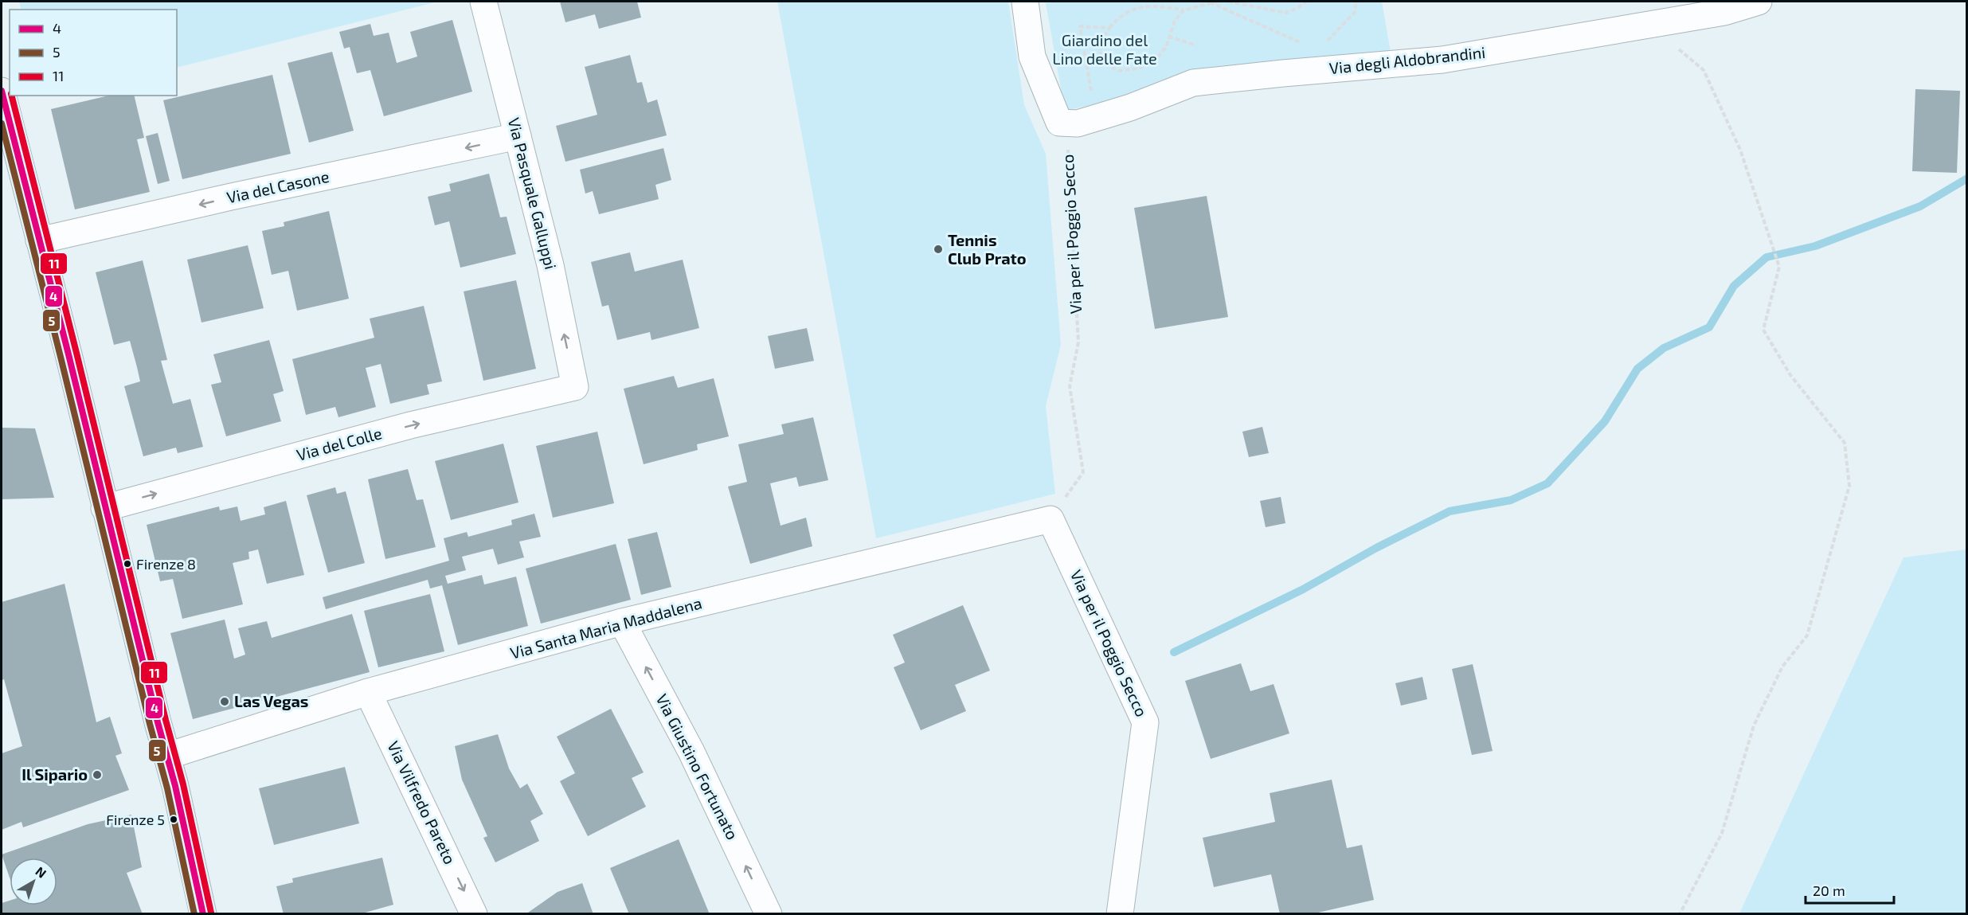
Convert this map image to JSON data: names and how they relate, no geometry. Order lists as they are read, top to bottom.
{
  "streets": {
    "street": [
      "Via degli Aldobrandini",
      "Via del Casone",
      "Via Pasquale Galluppi",
      "Via per il Poggio Secco",
      "Via del Colle",
      "Via Santa Maria Maddalena",
      "Via Giustino Fortunato",
      "Via Vilfredo Pareto"
    ]
  },
  "crossings": [
    ["Via degli Aldobrandini", "Via per il Poggio Secco"],
    ["Via del Casone", "Via Pasquale Galluppi"],
    ["Via Pasquale Galluppi", "Via del Colle"],
    ["Via per il Poggio Secco", "Via Santa Maria Maddalena"],
    ["Via Santa Maria Maddalena", "Via Giustino Fortunato"],
    ["Via Santa Maria Maddalena", "Via Vilfredo Pareto"]
  ],
  "one_way": [
    "Via del Casone",
    "Via Pasquale Galluppi",
    "Via del Colle",
    "Via Giustino Fortunato",
    "Via Vilfredo Pareto"
  ],
  "parks": ["Giardino del Lino delle Fate"],
  "places": [
    "Tennis Club Prato",
    "Firenze 8",
    "Las Vegas",
    "Il Sipario",
    "Firenze 5"
  ],
  "lines": ["transit line 4", "transit line 11", "transit line 5"],
  "legend": ["4", "5", "11"],
  "scale_bar": "20 m",
  "north": "top right"
}
